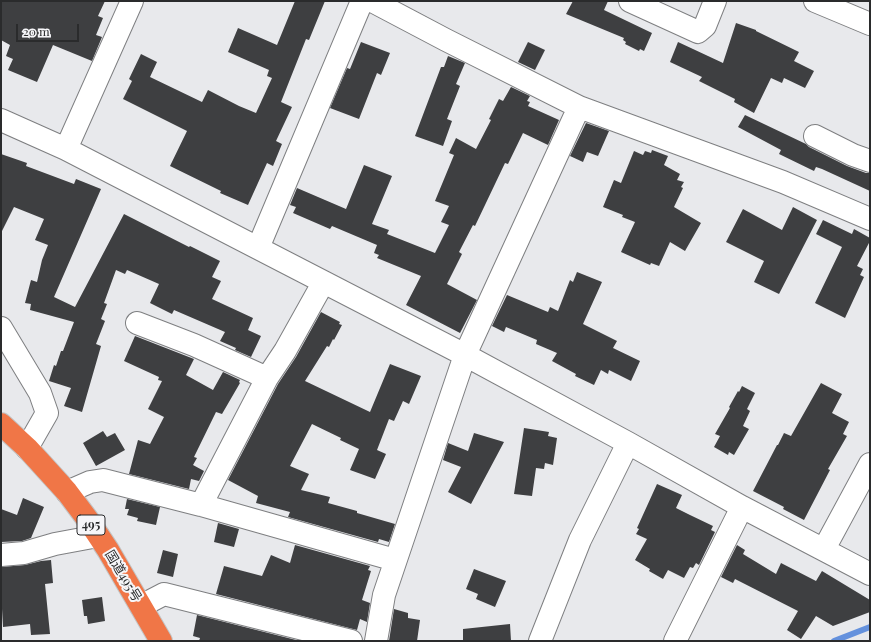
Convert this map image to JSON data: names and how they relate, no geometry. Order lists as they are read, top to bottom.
{
  "streets": {
    "highway": ["495", "国道495号"]
  },
  "scale_bar": "20 m"
}
